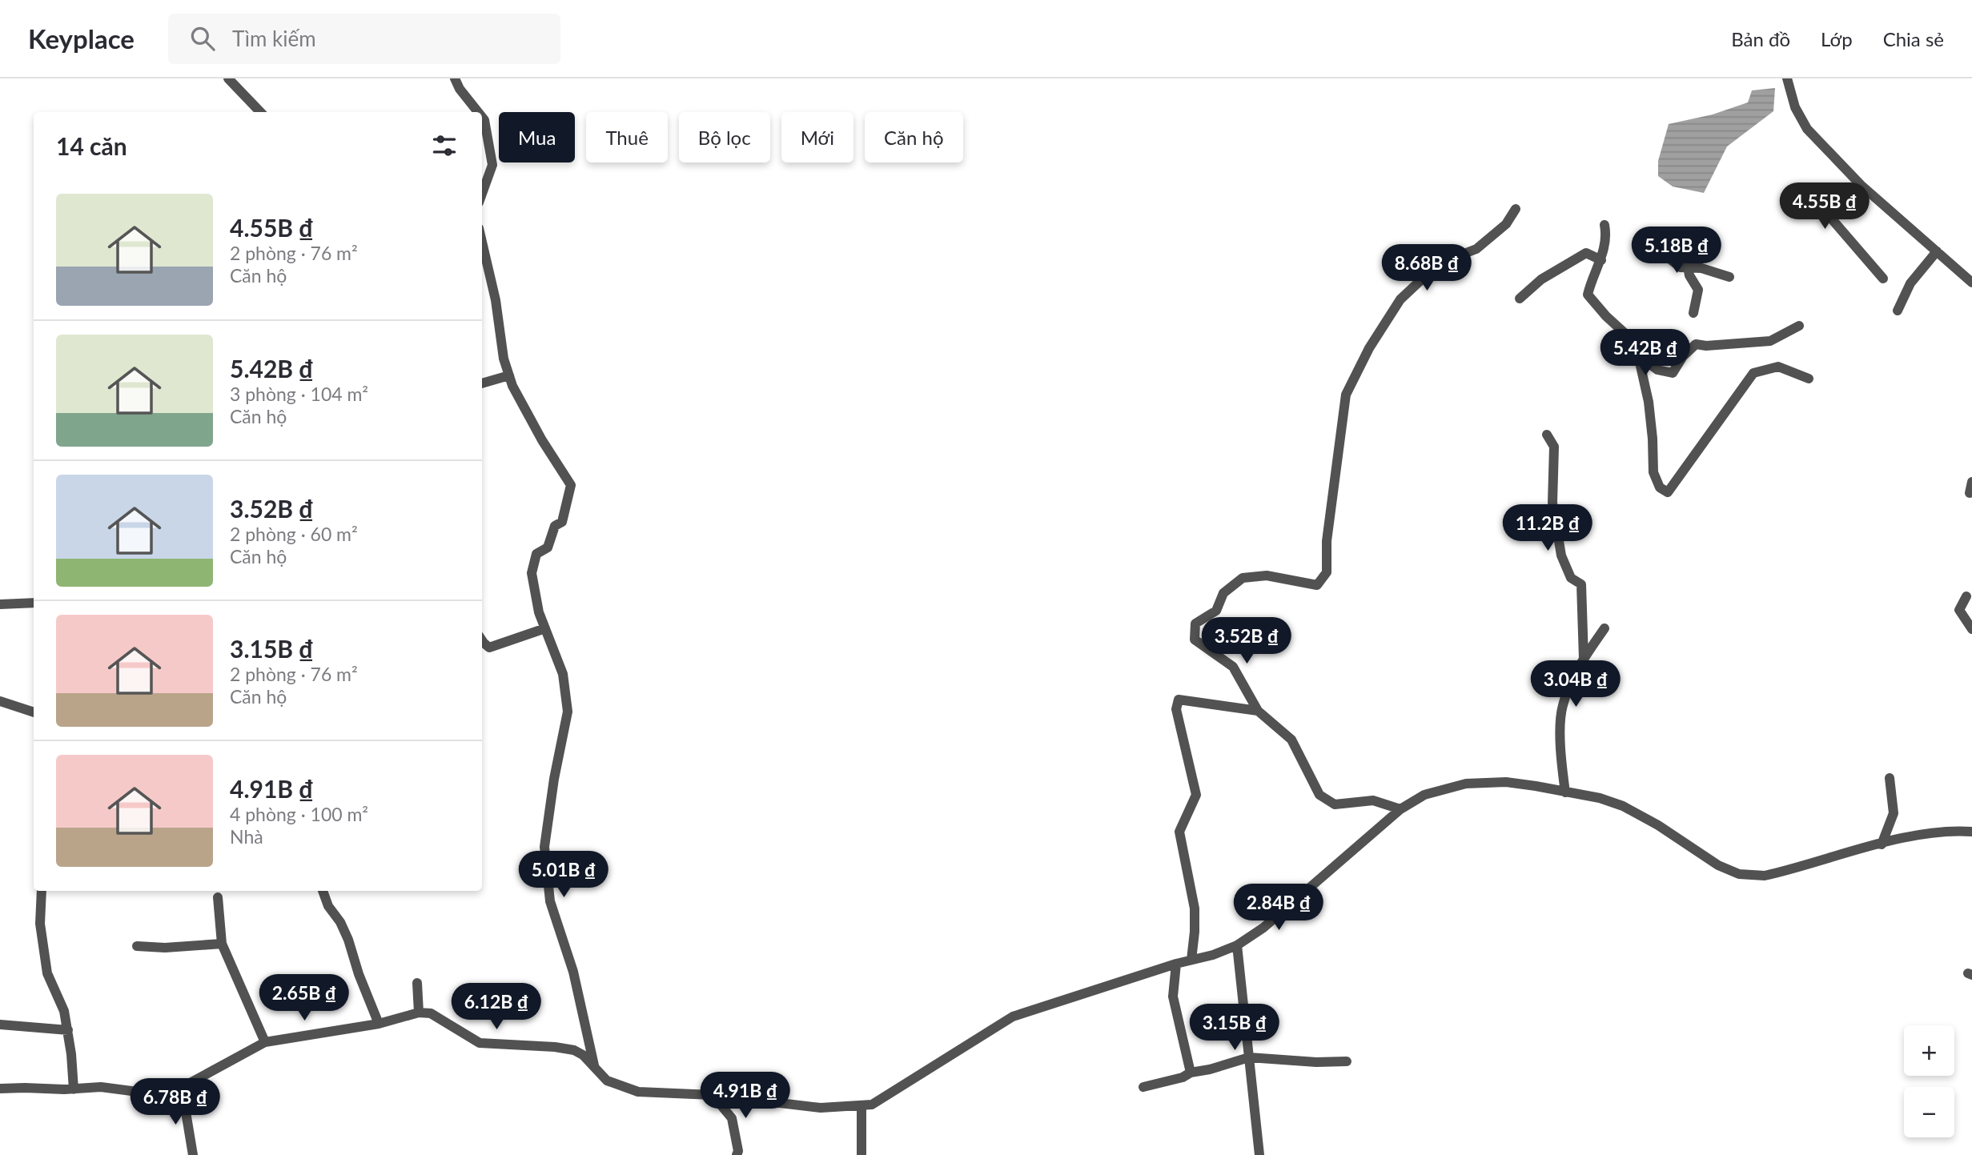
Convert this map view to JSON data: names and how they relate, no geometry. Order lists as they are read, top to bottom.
{
  "page": {
    "header": "Keyplace",
    "search": "Tìm kiếm",
    "nav": ["Bản đồ", "Lớp", "Chia sẻ"],
    "chip": [
      "Mua",
      "Thuê",
      "Bộ lọc",
      "Mới",
      "Căn hộ"
    ],
    "heading": "14 căn",
    "list": [
      {
        "name": "4.55B ₫",
        "note": "2 phòng · 76 m² · Căn hộ"
      },
      {
        "name": "5.42B ₫",
        "note": "3 phòng · 104 m² · Căn hộ"
      },
      {
        "name": "3.52B ₫",
        "note": "2 phòng · 60 m² · Căn hộ"
      },
      {
        "name": "3.15B ₫",
        "note": "2 phòng · 76 m² · Căn hộ"
      },
      {
        "name": "4.91B ₫",
        "note": "4 phòng · 100 m² · Nhà"
      }
    ],
    "price": [
      "4.55B ₫",
      "5.18B ₫",
      "8.68B ₫",
      "5.42B ₫",
      "11.2B ₫",
      "3.52B ₫",
      "3.04B ₫",
      "5.01B ₫",
      "2.84B ₫",
      "2.65B ₫",
      "6.12B ₫",
      "3.15B ₫",
      "4.91B ₫",
      "6.78B ₫"
    ],
    "map_buttons": ["+", "−"]
  }
}
